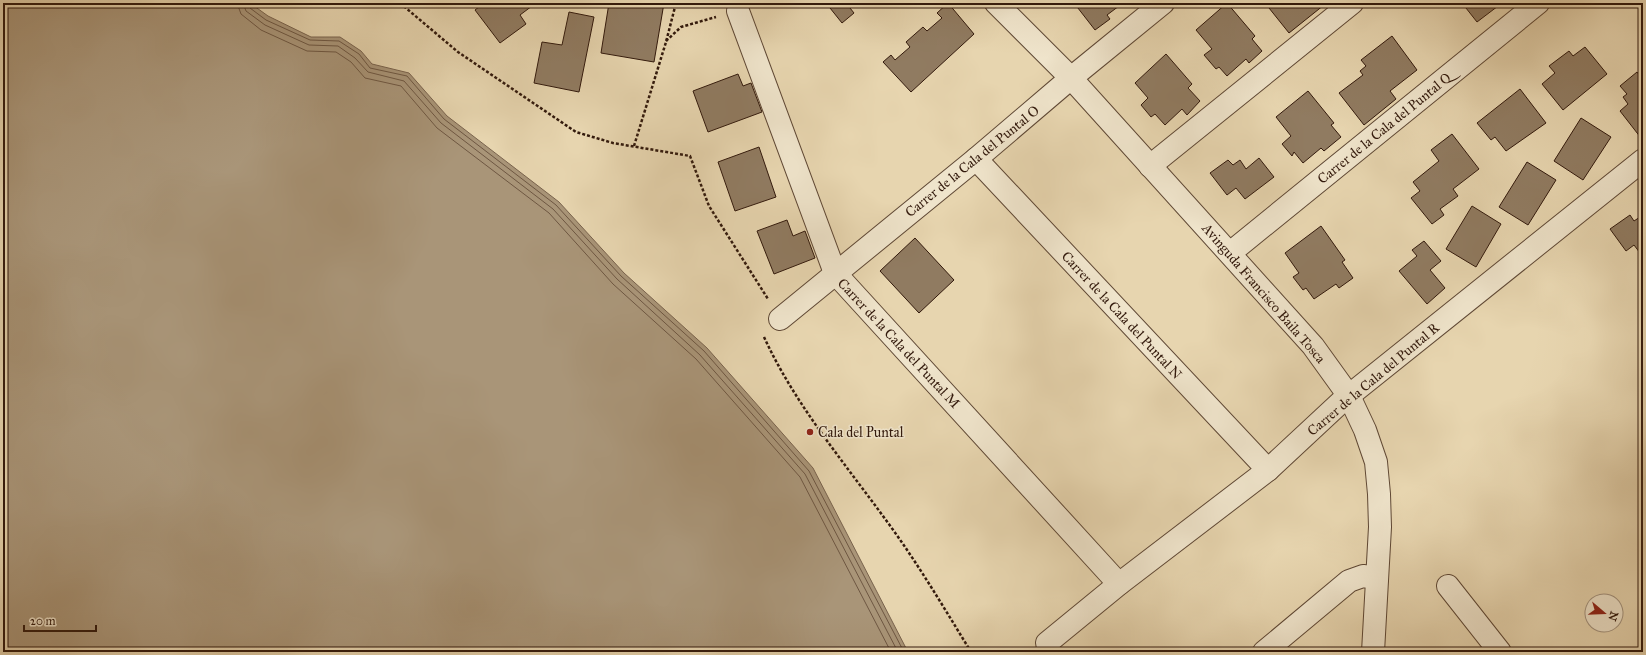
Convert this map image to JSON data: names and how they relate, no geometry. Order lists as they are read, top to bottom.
{
  "streets": {
    "street": [
      "Carrer de la Cala del Puntal Q",
      "Carrer de la Cala del Puntal O",
      "Avinguda Francisco Baila Tosca",
      "Carrer de la Cala del Puntal N",
      "Carrer de la Cala del Puntal M",
      "Carrer de la Cala del Puntal R"
    ]
  },
  "crossings": [
    ["Carrer de la Cala del Puntal Q", "Avinguda Francisco Baila Tosca"],
    ["Carrer de la Cala del Puntal O", "Avinguda Francisco Baila Tosca"],
    ["Carrer de la Cala del Puntal O", "Carrer de la Cala del Puntal N"],
    ["Carrer de la Cala del Puntal O", "Carrer de la Cala del Puntal M"],
    ["Avinguda Francisco Baila Tosca", "Carrer de la Cala del Puntal R"],
    ["Carrer de la Cala del Puntal N", "Carrer de la Cala del Puntal R"],
    ["Carrer de la Cala del Puntal M", "Carrer de la Cala del Puntal R"]
  ],
  "places": ["Cala del Puntal"],
  "scale_bar": "20 m",
  "north": "right"
}
